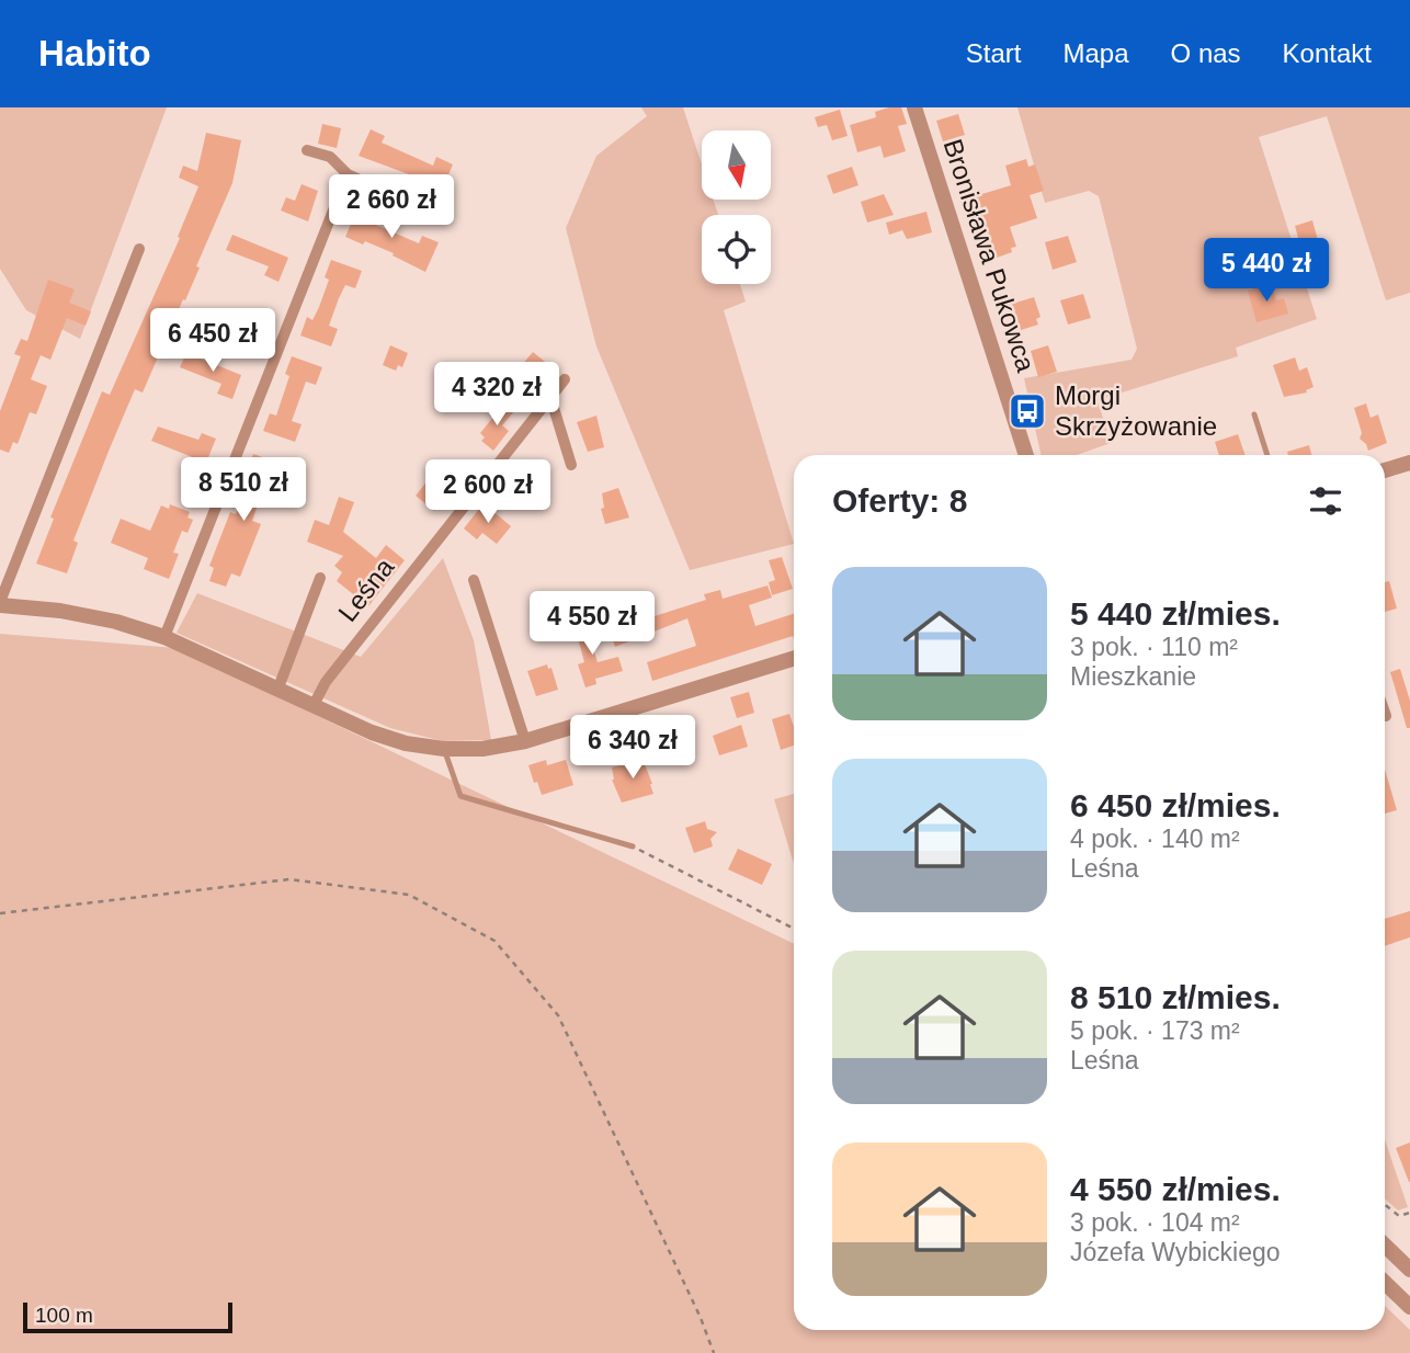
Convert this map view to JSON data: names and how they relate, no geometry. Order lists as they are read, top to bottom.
{
  "streets": {
    "street": ["Bronisława Pukowca", "Leśna"]
  },
  "places": {
    "bus stop": ["Morgi Skrzyżowanie"]
  },
  "scale_bar": "100 m",
  "north": "bottom",
  "page": {
    "header": "Habito",
    "nav": [
      "Start",
      "Mapa",
      "O nas",
      "Kontakt"
    ],
    "price": [
      "2 660 zł",
      "5 440 zł",
      "6 450 zł",
      "4 320 zł",
      "8 510 zł",
      "2 600 zł",
      "4 550 zł",
      "6 340 zł"
    ],
    "heading": "Oferty: 8",
    "list": [
      {
        "name": "5 440 zł/mies.",
        "note": "3 pok. · 110 m² · Mieszkanie"
      },
      {
        "name": "6 450 zł/mies.",
        "note": "4 pok. · 140 m² · Leśna"
      },
      {
        "name": "8 510 zł/mies.",
        "note": "5 pok. · 173 m² · Leśna"
      },
      {
        "name": "4 550 zł/mies.",
        "note": "3 pok. · 104 m² · Józefa Wybickiego"
      }
    ],
    "scale": "100 m"
  }
}
